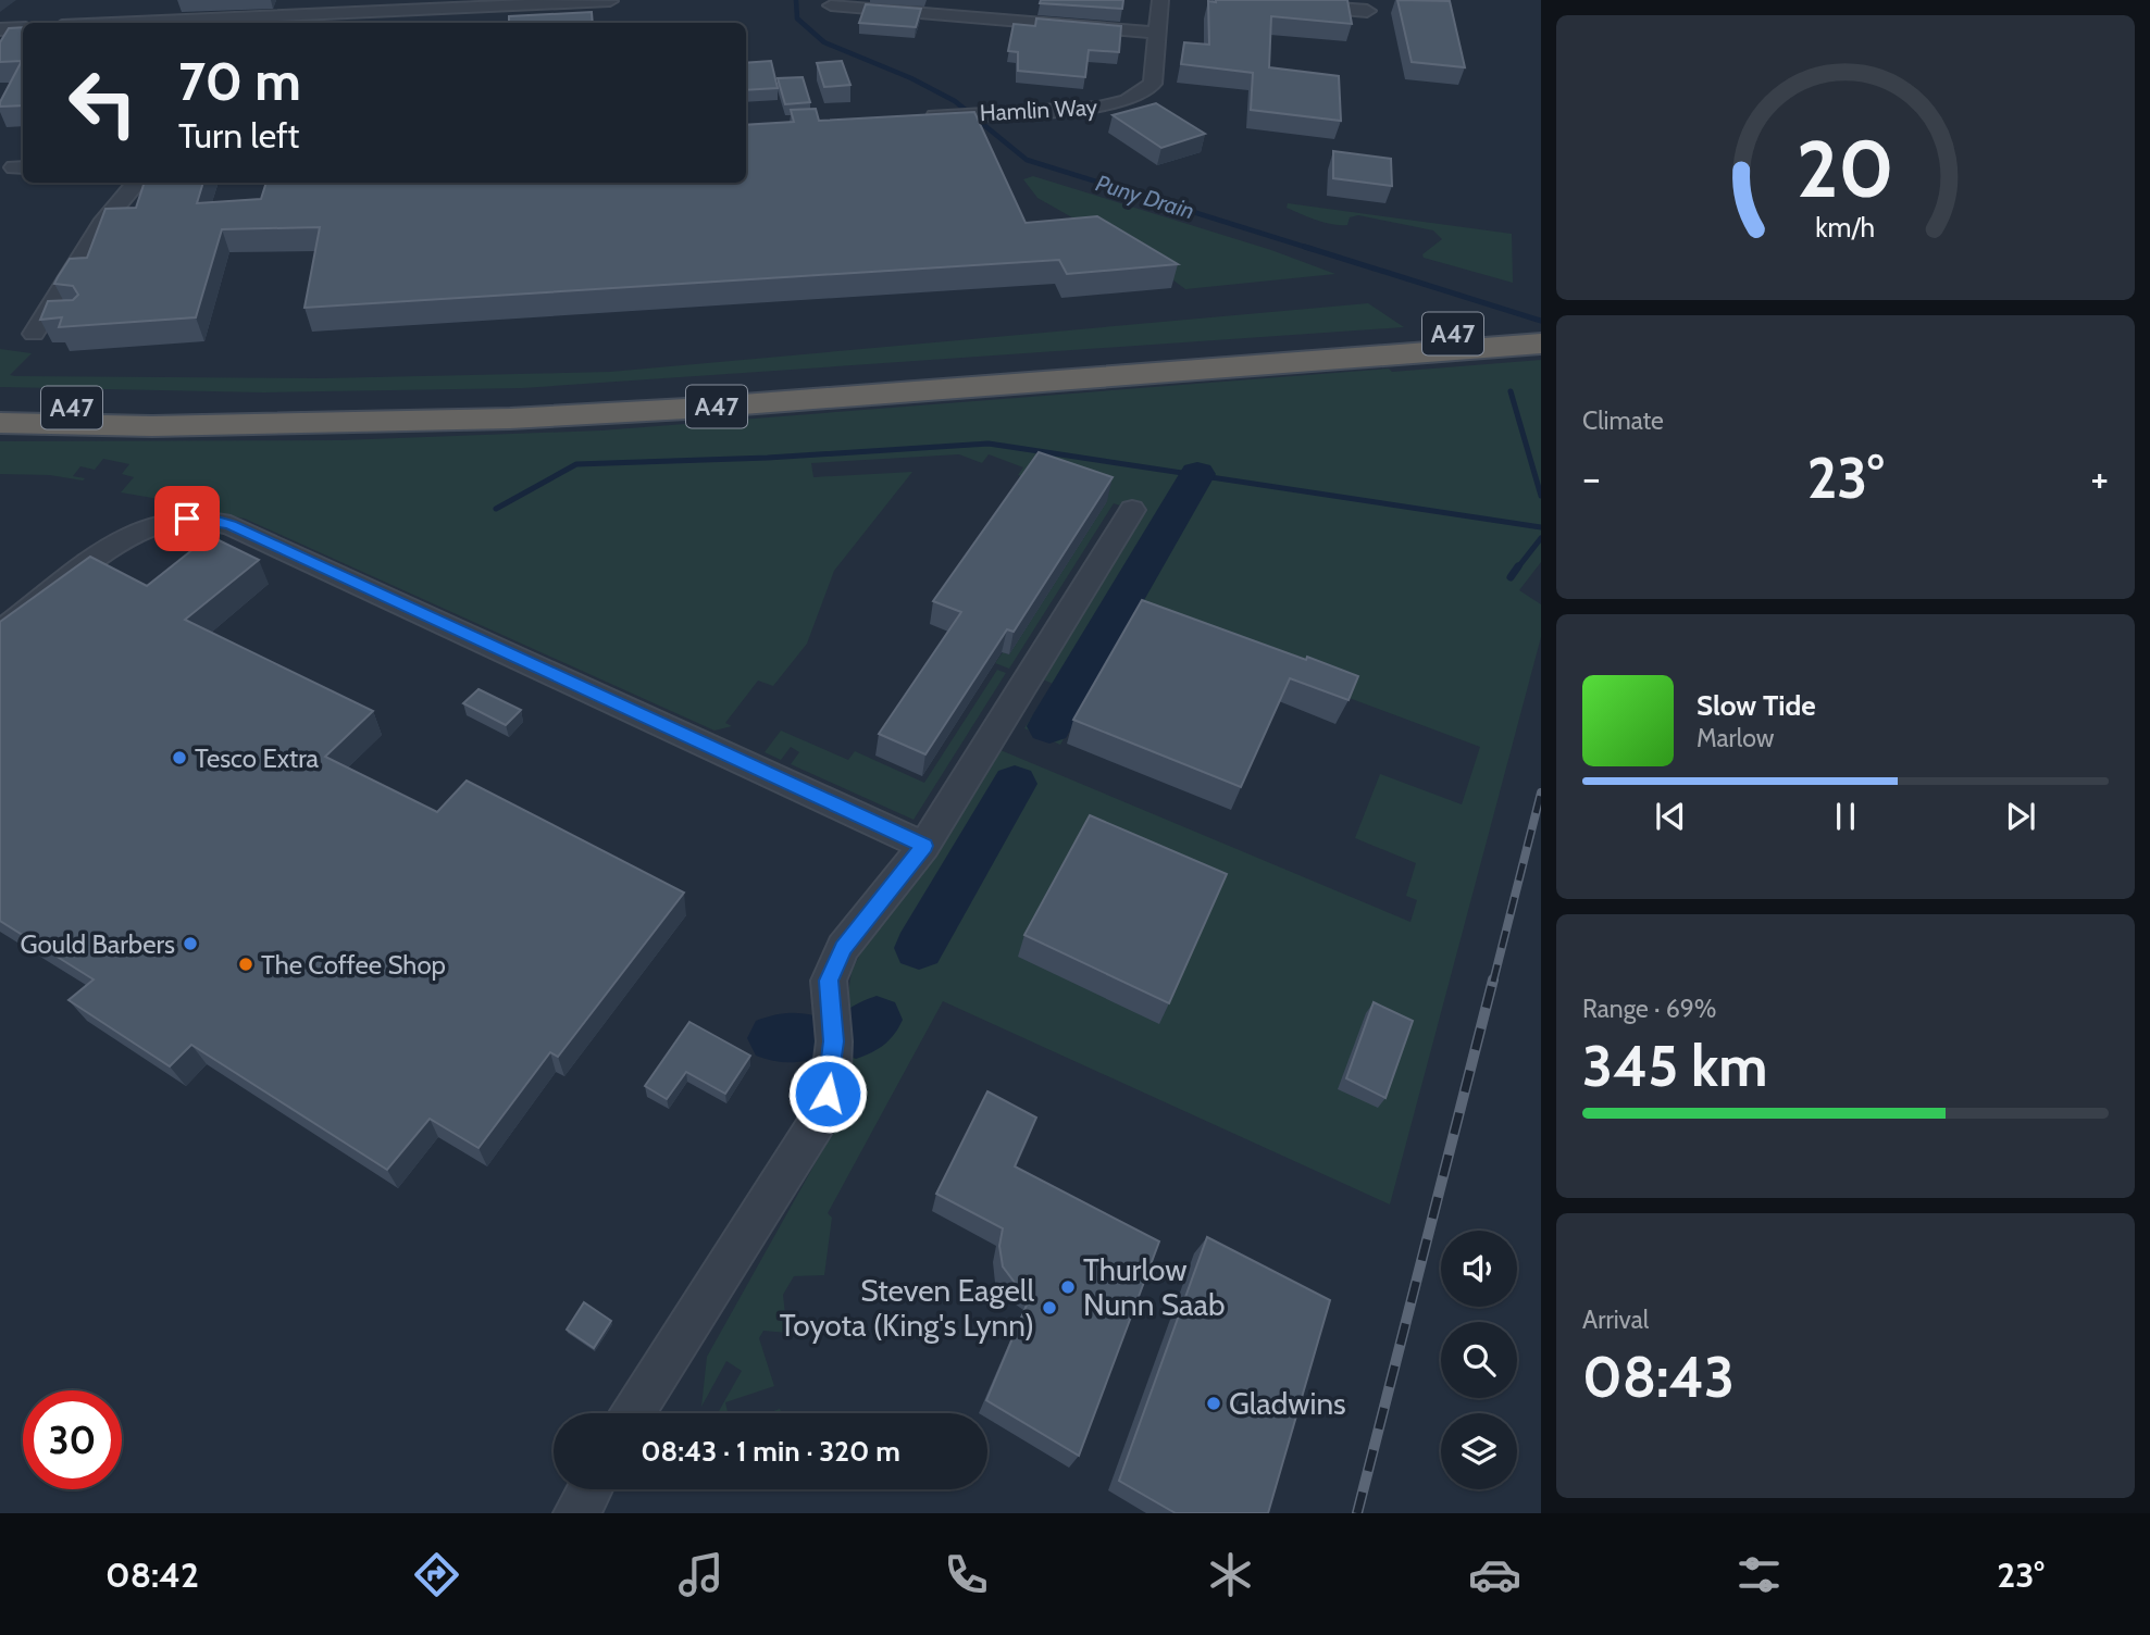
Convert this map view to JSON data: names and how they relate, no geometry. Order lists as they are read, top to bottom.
{
  "streets": {
    "highway": ["A47"],
    "street": ["Hamlin Way"]
  },
  "water": ["Puny Drain"],
  "places": [
    "Tesco Extra",
    "Gould Barbers",
    "The Coffee Shop",
    "Thurlow Nunn Saab",
    "Steven Eagell Toyota (King's Lynn)",
    "Gladwins"
  ],
  "page": {
    "turn": ["70 m", "Turn left"],
    "tile": [
      "Climate",
      ["Range · 69%", "345 km"],
      ["Arrival", "08:43"]
    ],
    "heat": ["−", "23°", "+"],
    "song": ["Slow Tide", "Marlow"],
    "limit": "30",
    "trip": "08:43 · 1 min · 320 m",
    "tabs": ["08:42", "23°"],
    "gauge": ["20", "km/h"]
  }
}
